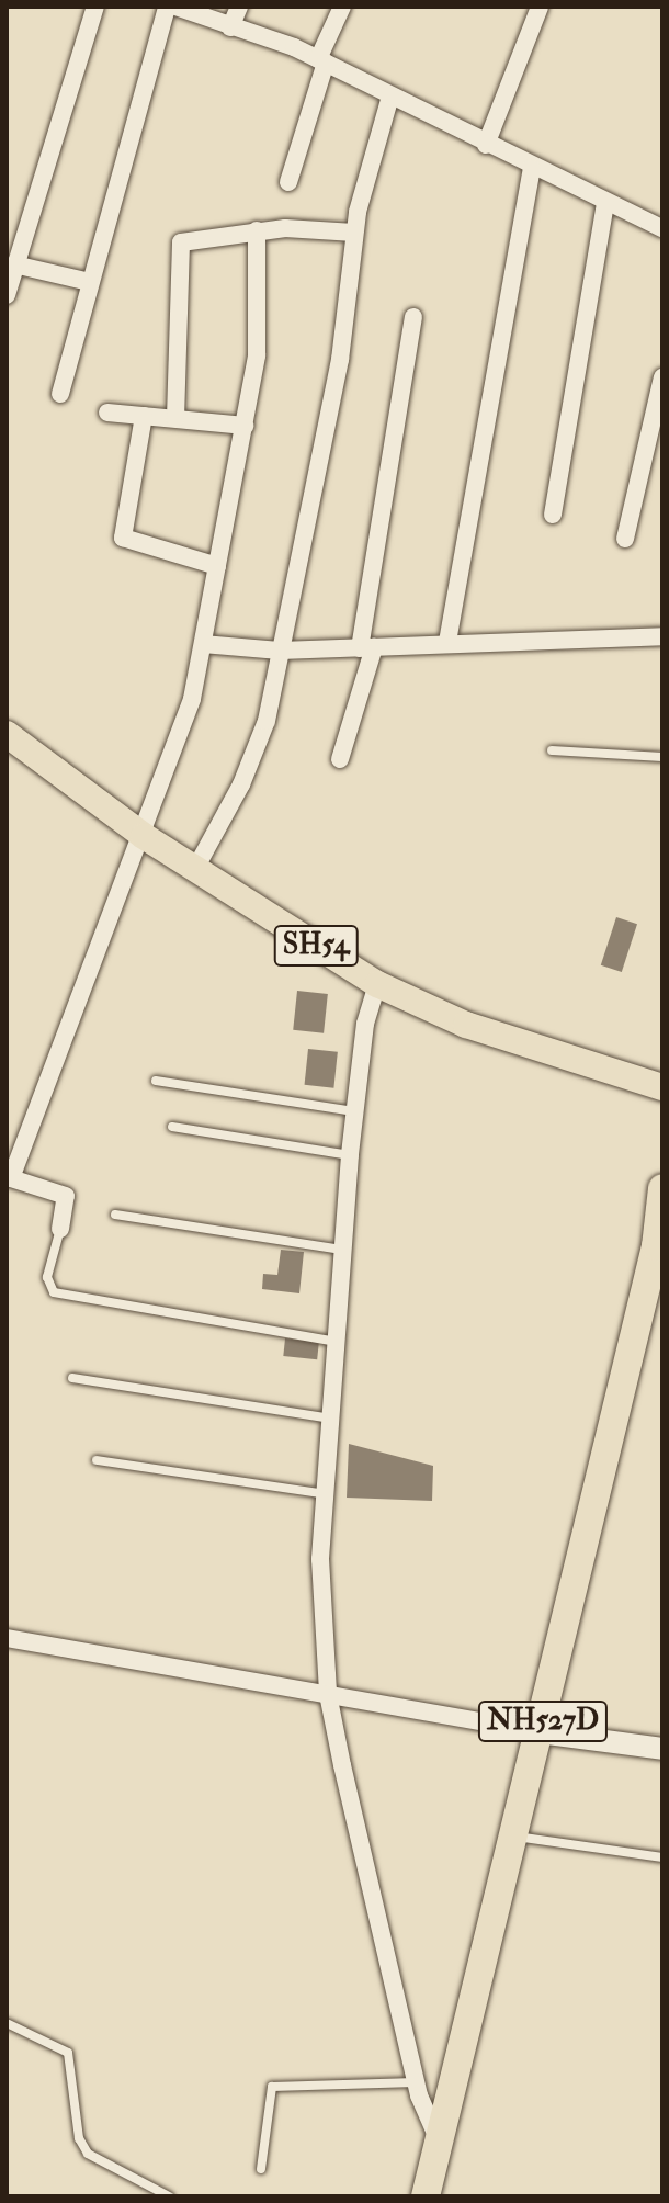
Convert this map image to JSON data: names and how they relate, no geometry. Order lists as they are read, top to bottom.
{
  "streets": {
    "highway": ["NH527D"],
    "main road": ["SH54"]
  }
}
